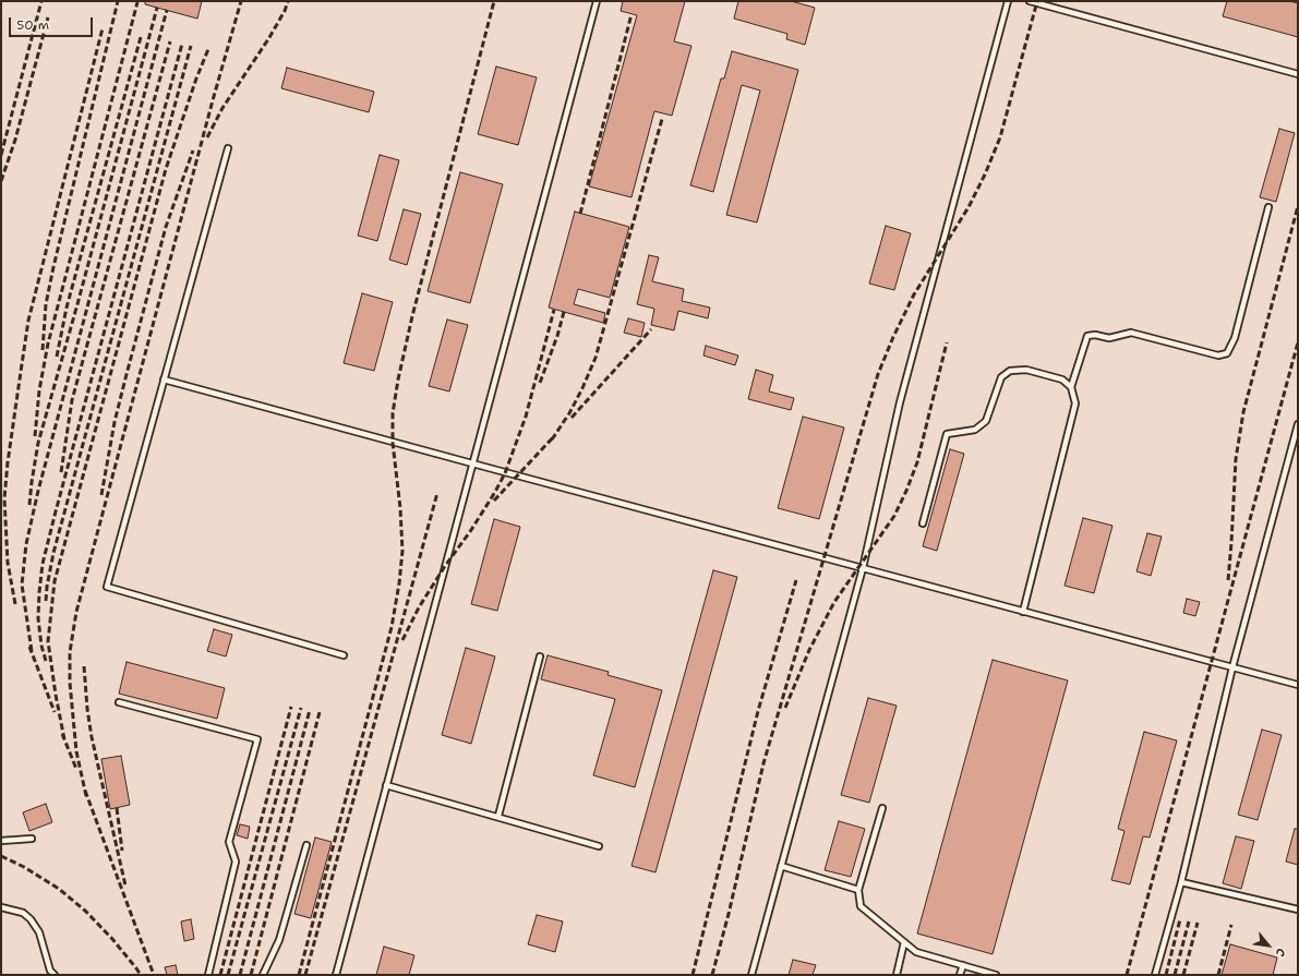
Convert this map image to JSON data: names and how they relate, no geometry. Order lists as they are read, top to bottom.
{
  "scale_bar": "50 m",
  "north": "bottom right"
}
